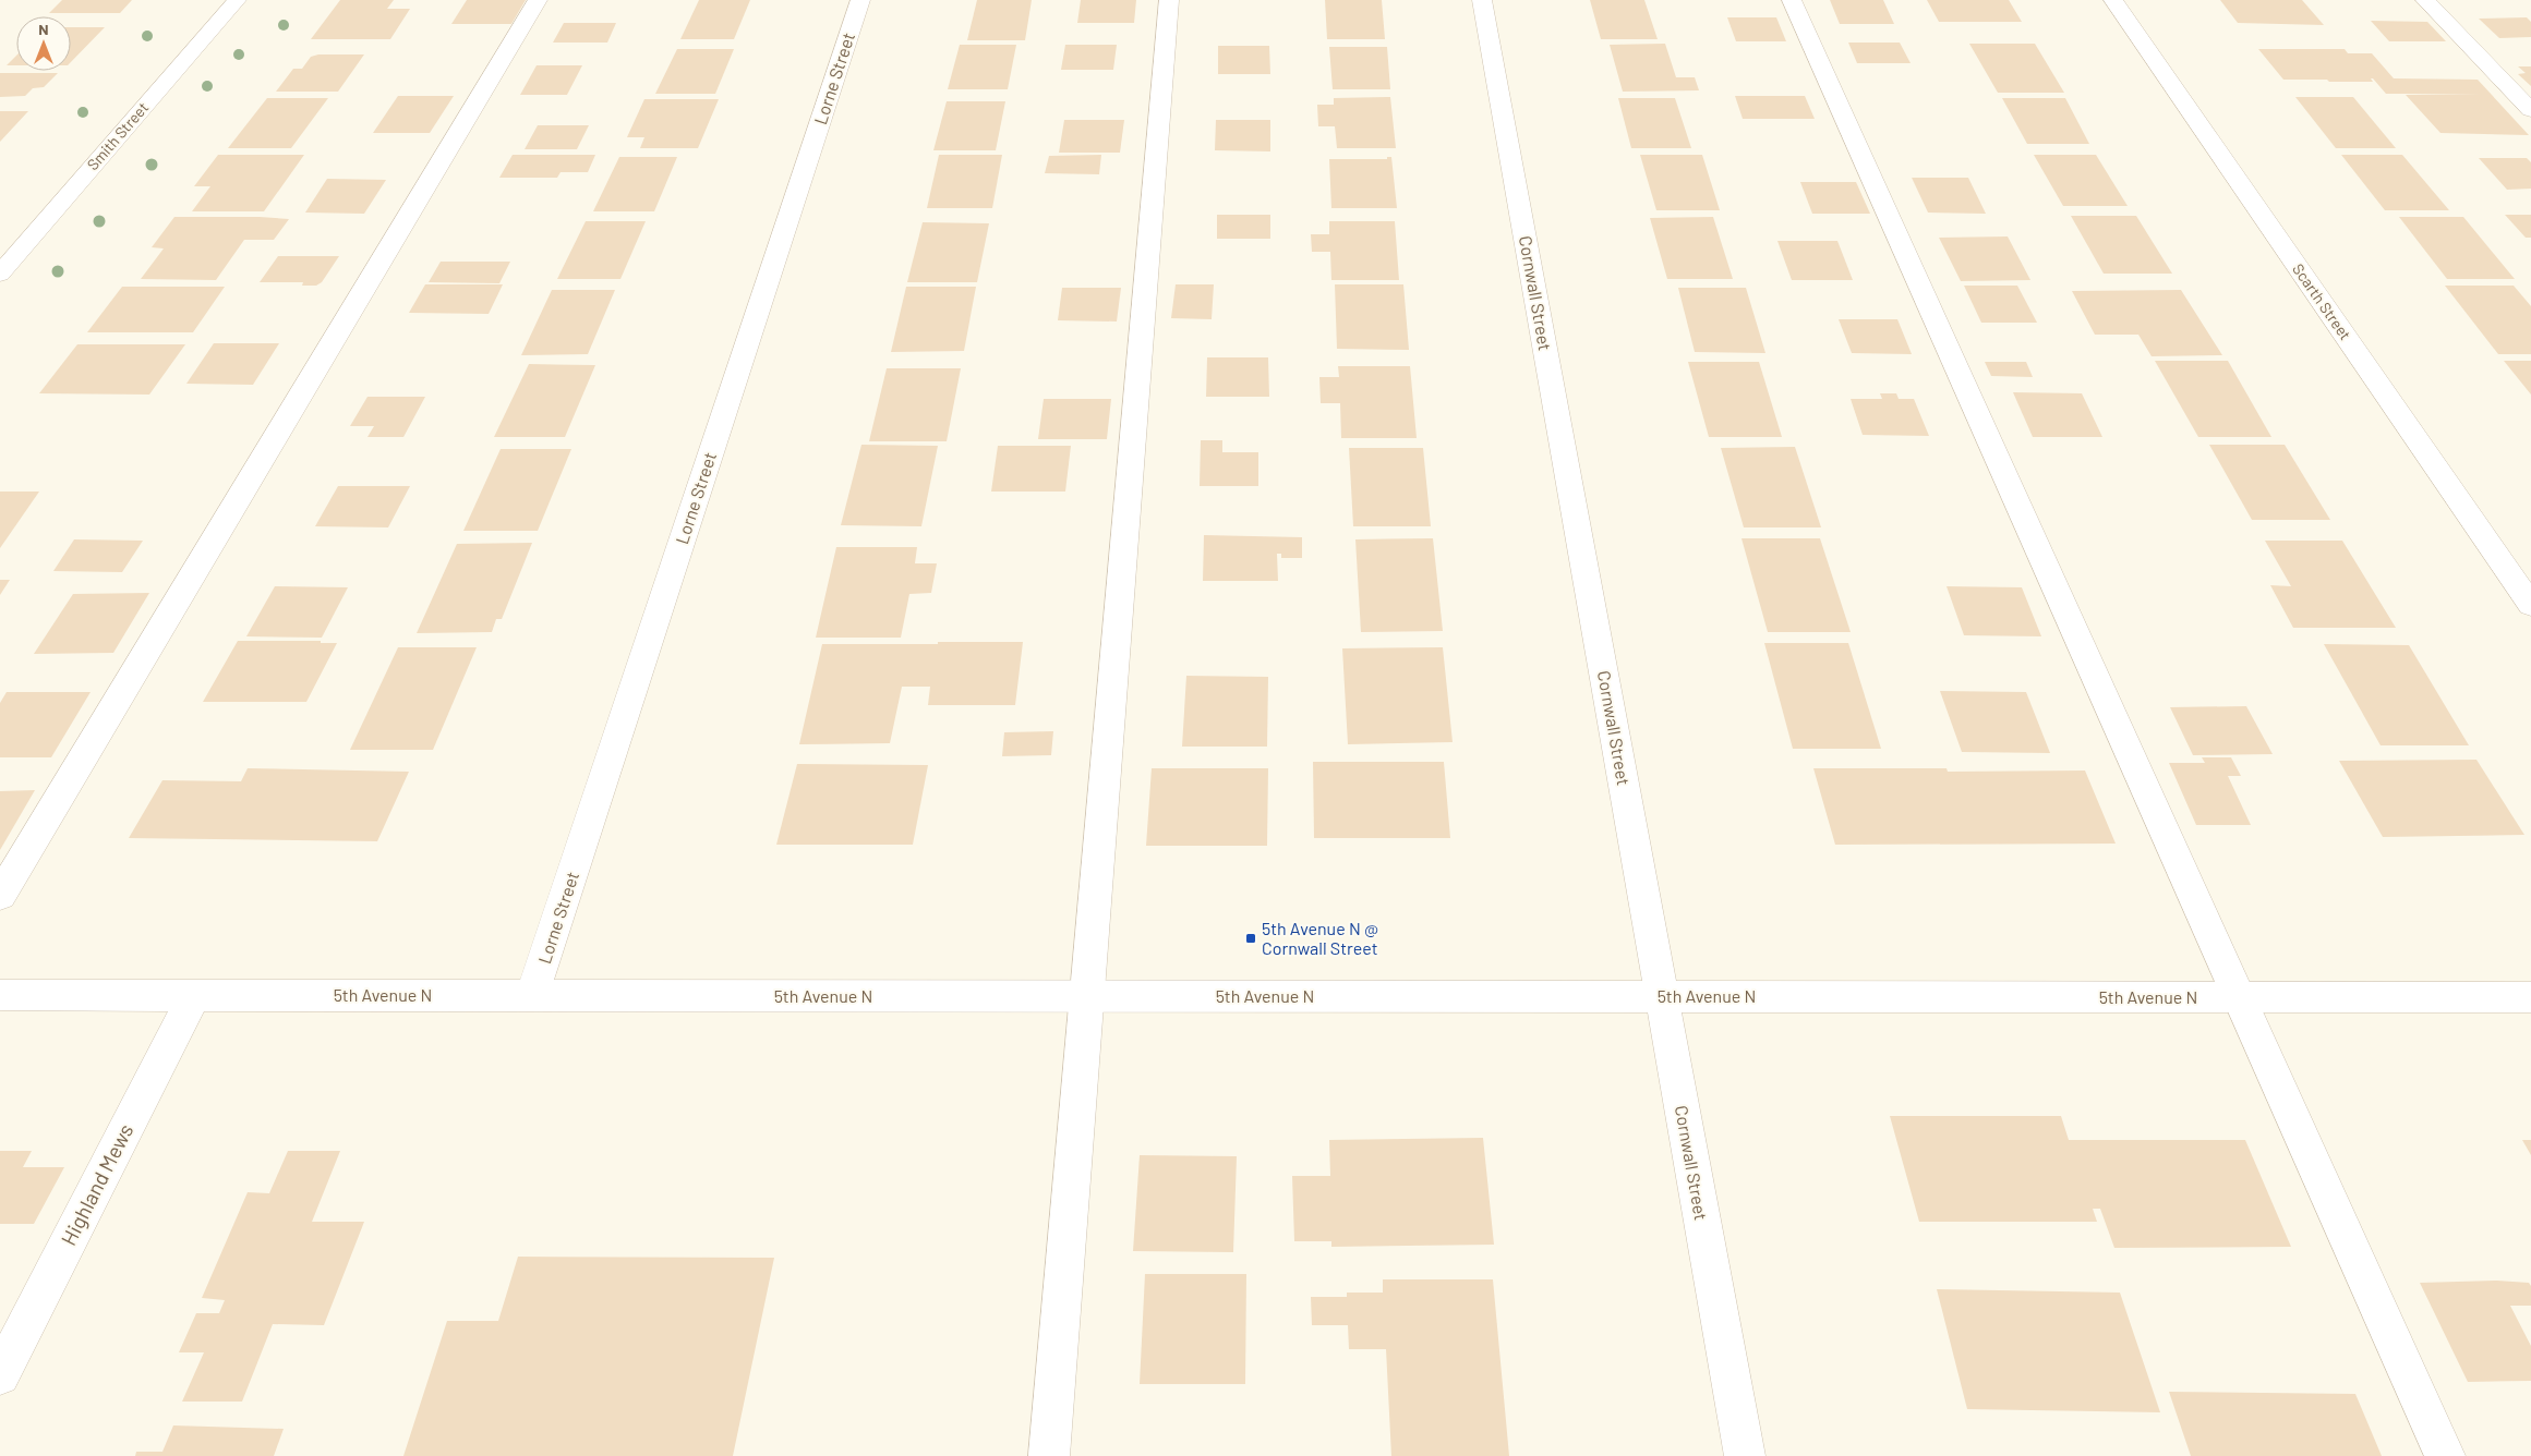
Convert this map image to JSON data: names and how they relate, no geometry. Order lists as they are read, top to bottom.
{
  "streets": {
    "street": [
      "Lorne Street",
      "Smith Street",
      "Cornwall Street",
      "Scarth Street",
      "5th Avenue N",
      "Highland Mews"
    ]
  },
  "crossings": [
    ["Lorne Street", "5th Avenue N"],
    ["Cornwall Street", "5th Avenue N"],
    ["5th Avenue N", "Highland Mews"]
  ],
  "places": {
    "transit": ["5th Avenue N @ Cornwall Street"]
  },
  "north": "top"
}
